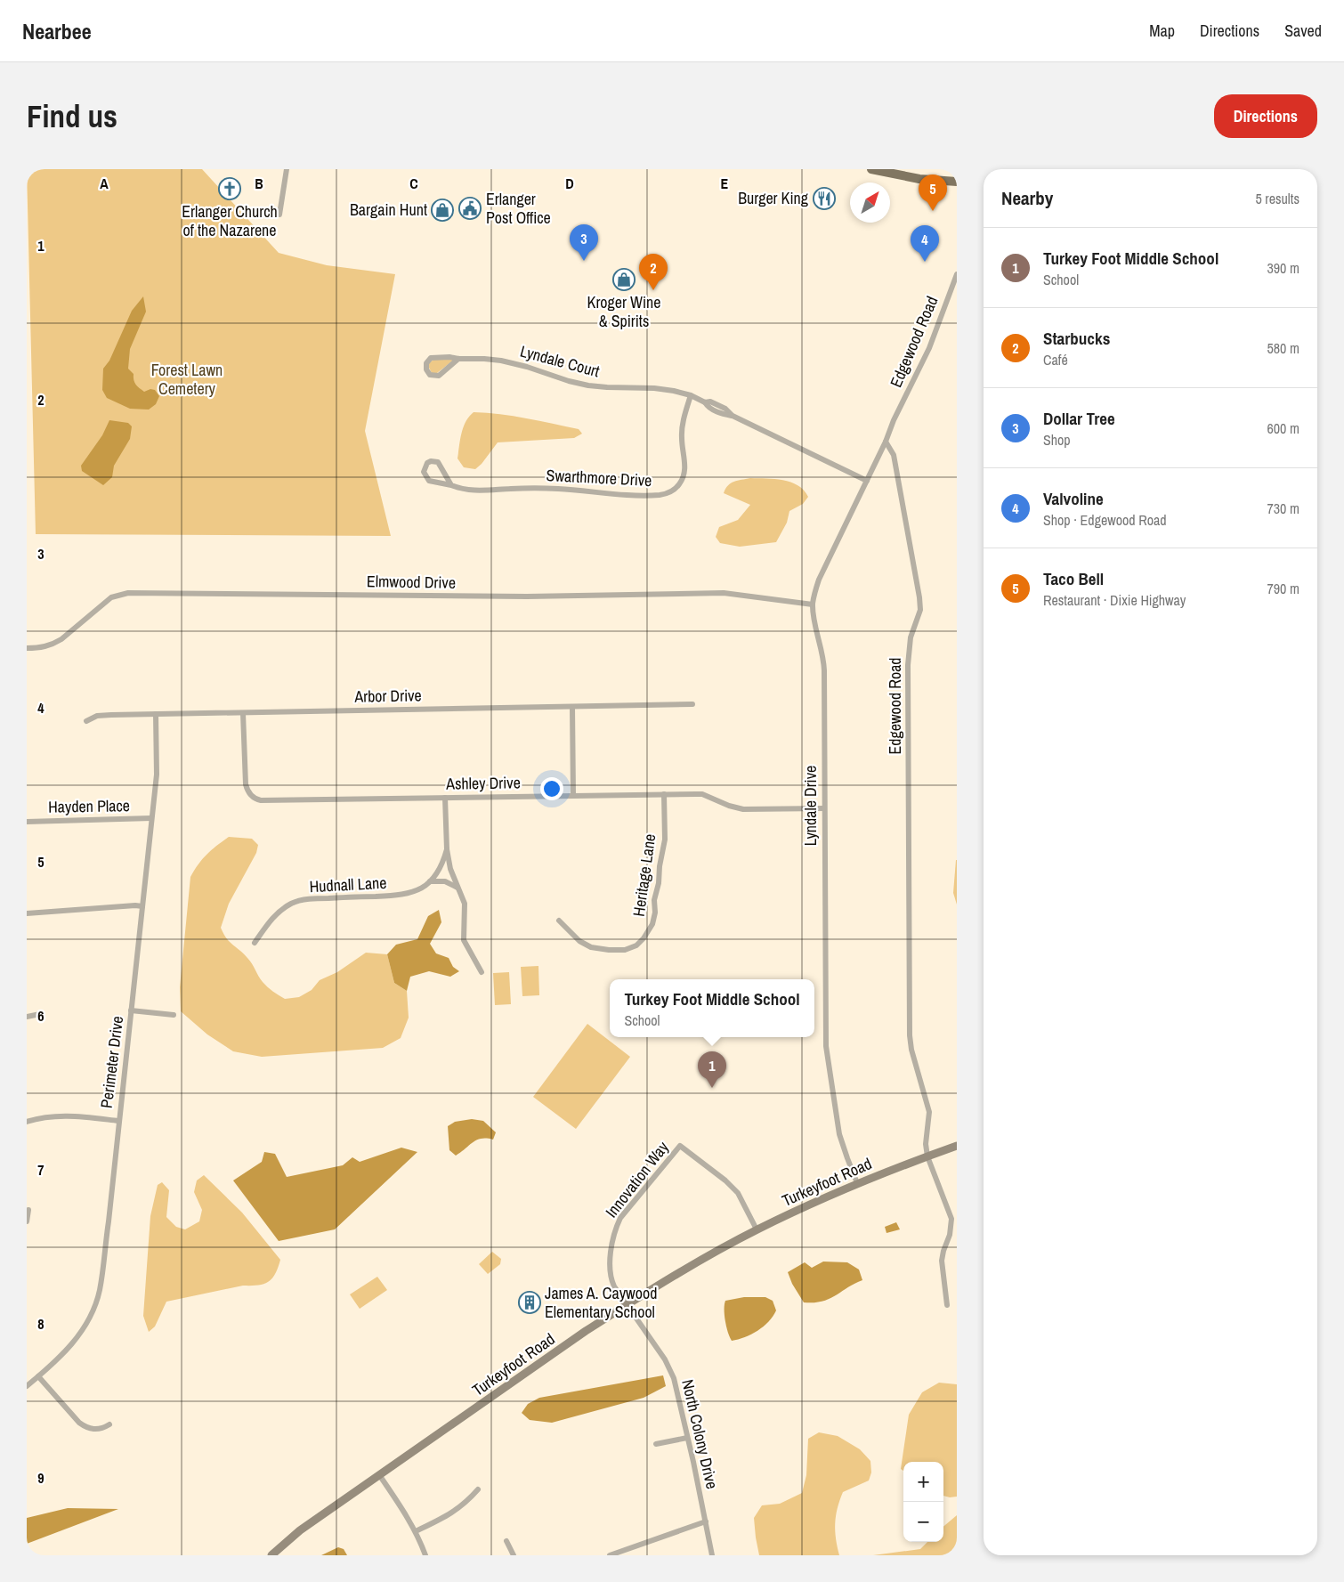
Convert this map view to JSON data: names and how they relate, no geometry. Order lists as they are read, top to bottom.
{
  "streets": {
    "main road": ["Turkeyfoot Road"],
    "street": [
      "Edgewood Road",
      "Lyndale Court",
      "Swarthmore Drive",
      "Elmwood Drive",
      "Arbor Drive",
      "Ashley Drive",
      "Lyndale Drive",
      "Hayden Place",
      "Heritage Lane",
      "Hudnall Lane",
      "Perimeter Drive",
      "Innovation Way",
      "North Colony Drive"
    ]
  },
  "crossings": [
    ["Edgewood Road", "Lyndale Drive"],
    ["Edgewood Road", "Turkeyfoot Road"],
    ["Lyndale Court", "Swarthmore Drive"],
    ["Lyndale Court", "Lyndale Drive"],
    ["Elmwood Drive", "Lyndale Drive"],
    ["Arbor Drive", "Ashley Drive"],
    ["Arbor Drive", "Perimeter Drive"],
    ["Ashley Drive", "Lyndale Drive"],
    ["Ashley Drive", "Heritage Lane"],
    ["Ashley Drive", "Hudnall Lane"],
    ["Lyndale Drive", "Turkeyfoot Road"],
    ["Hayden Place", "Perimeter Drive"],
    ["Innovation Way", "Turkeyfoot Road"],
    ["Innovation Way", "North Colony Drive"],
    ["Turkeyfoot Road", "North Colony Drive"]
  ],
  "parks": ["Forest Lawn Cemetery"],
  "places": {
    "church": ["Erlanger Church of the Nazarene"],
    "restaurant": ["Burger King"],
    "public building": ["Erlanger Post Office"],
    "shop": ["Bargain Hunt", "Kroger Wine & Spirits"],
    "building": ["James A. Caywood Elementary School"]
  },
  "north": "top right",
  "page": {
    "header": "Nearbee",
    "nav": ["Map", "Directions", "Saved"],
    "buttons": "Directions",
    "title": "Find us",
    "heading": ["Nearby", "5 results"],
    "pins": [
      "5",
      "3",
      "4",
      "2",
      "1"
    ],
    "list": [
      {
        "mark": "1",
        "name": "Turkey Foot Middle School",
        "note": "School",
        "value": "390 m"
      },
      {
        "mark": "2",
        "name": "Starbucks",
        "note": "Café",
        "value": "580 m"
      },
      {
        "mark": "3",
        "name": "Dollar Tree",
        "note": "Shop",
        "value": "600 m"
      },
      {
        "mark": "4",
        "name": "Valvoline",
        "note": "Shop · Edgewood Road",
        "value": "730 m"
      },
      {
        "mark": "5",
        "name": "Taco Bell",
        "note": "Restaurant · Dixie Highway",
        "value": "790 m"
      }
    ],
    "popup": ["Turkey Foot Middle School", "School"],
    "map_buttons": ["+", "−"]
  },
  "grid": {
    "columns": [
      "A",
      "B",
      "C",
      "D",
      "E"
    ],
    "rows": [
      "1",
      "2",
      "3",
      "4",
      "5",
      "6",
      "7",
      "8",
      "9"
    ]
  }
}
